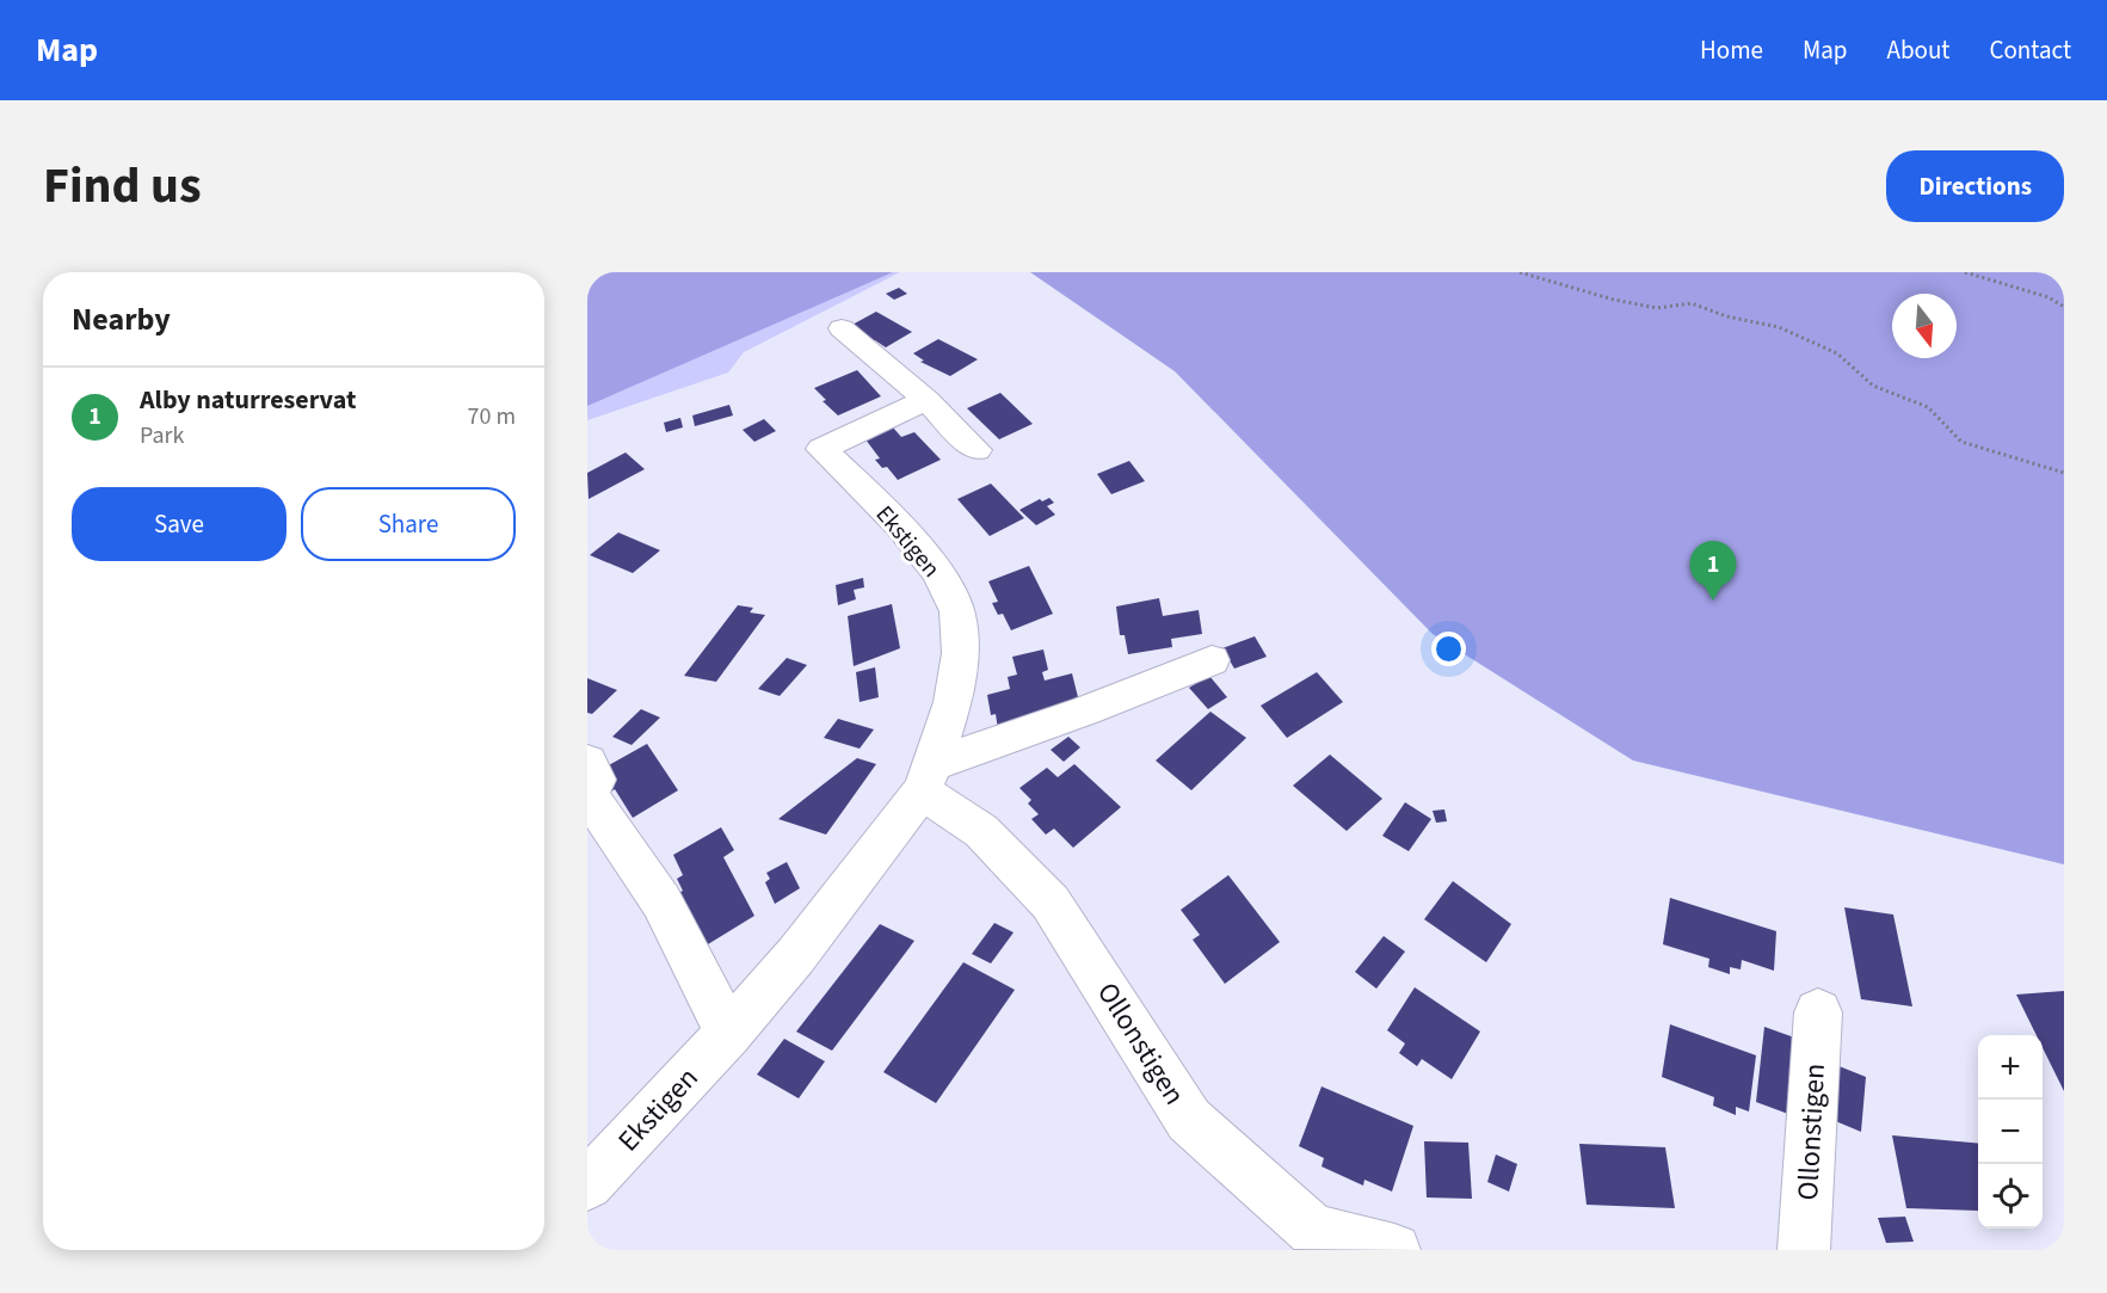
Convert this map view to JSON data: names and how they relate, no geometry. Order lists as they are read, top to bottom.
{
  "streets": {
    "street": ["Ekstigen", "Ollonstigen"]
  },
  "crossings": [
    ["Ekstigen", "Ollonstigen"]
  ],
  "north": "bottom",
  "page": {
    "header": "Map",
    "nav": [
      "Home",
      "Map",
      "About",
      "Contact"
    ],
    "title": "Find us",
    "buttons": [
      "Directions",
      ["Save", "Share"]
    ],
    "heading": "Nearby",
    "list": [
      {
        "mark": "1",
        "name": "Alby naturreservat",
        "note": "Park",
        "value": "70 m"
      }
    ],
    "pins": "1",
    "map_buttons": ["+", "−"]
  }
}
